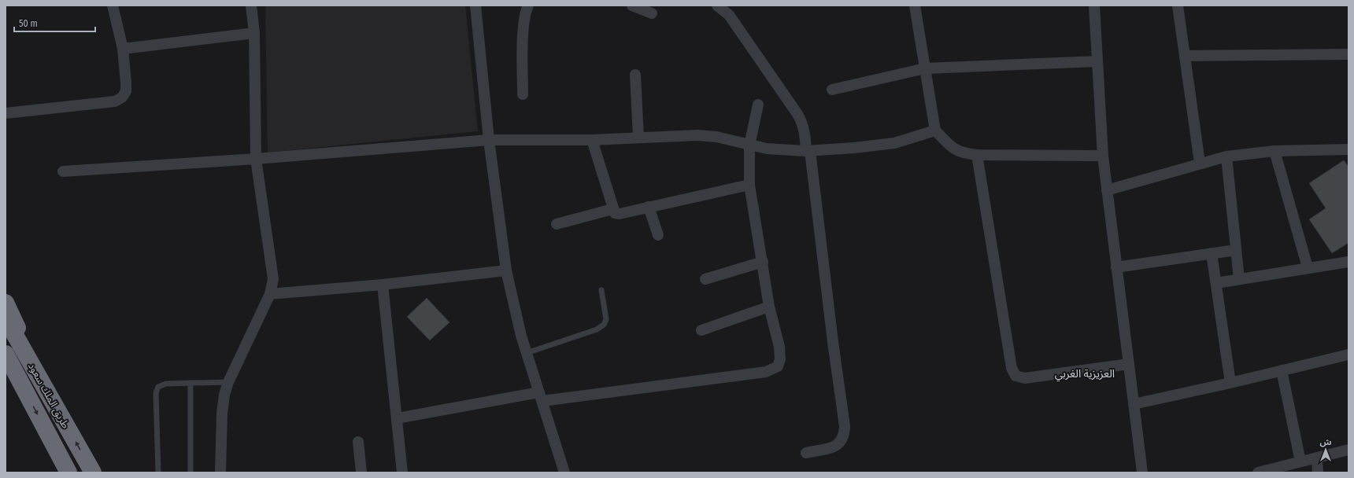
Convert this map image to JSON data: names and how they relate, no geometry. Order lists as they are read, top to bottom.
{
  "streets": {
    "highway": ["طريق الملك سعود"]
  },
  "districts": ["العزيزية الغربي"],
  "scale_bar": "50 m",
  "north": "top"
}
